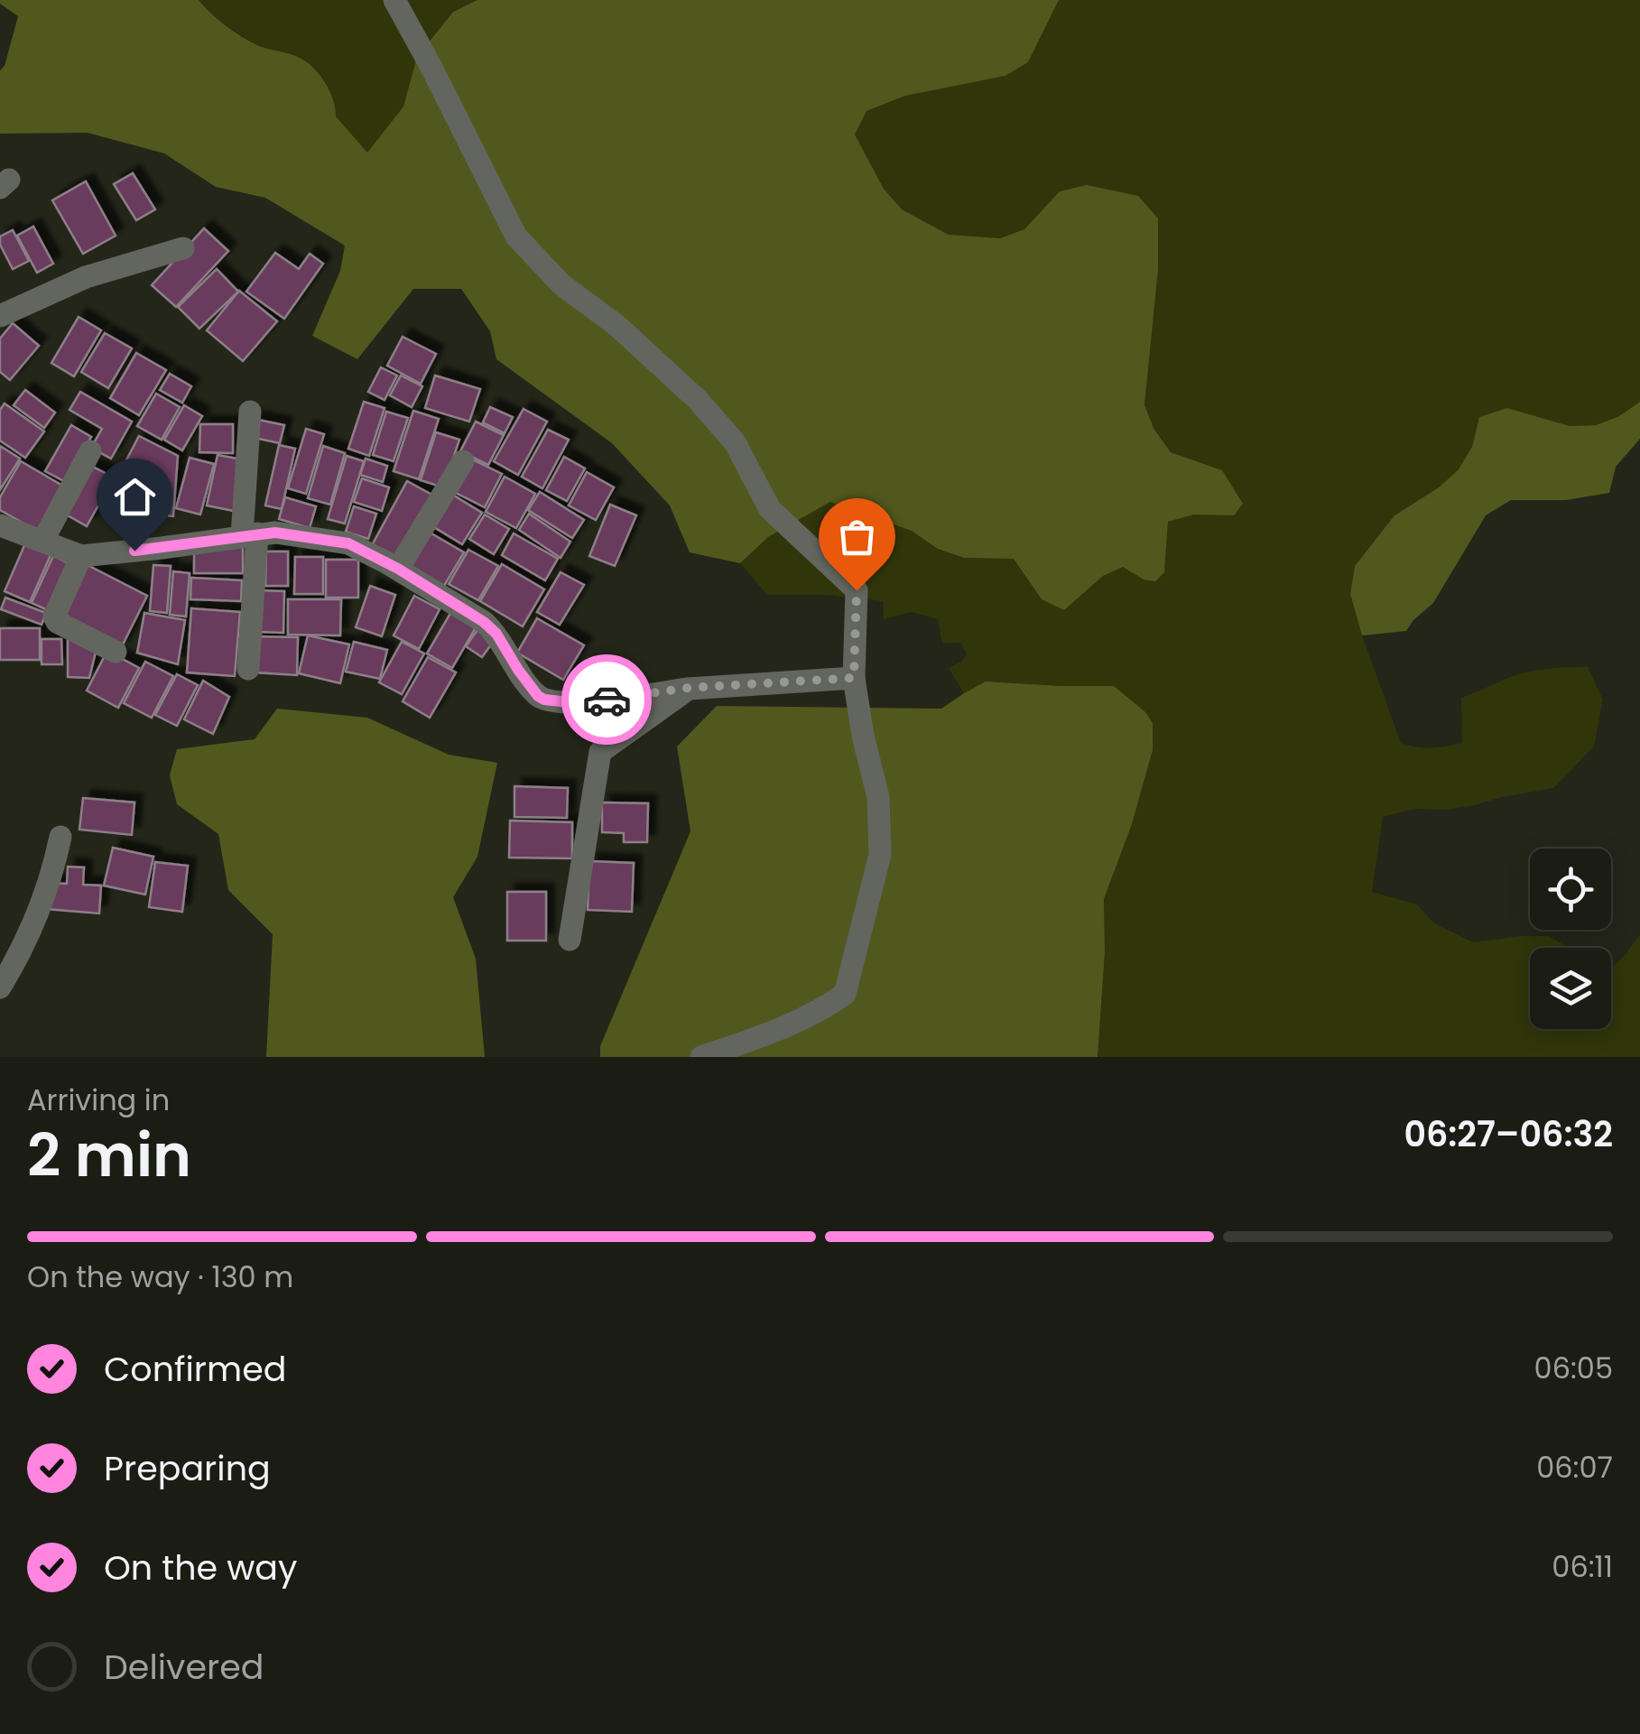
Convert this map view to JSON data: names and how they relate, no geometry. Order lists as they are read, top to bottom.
{
  "page": {
    "heading": ["2 min", "Arriving in", "06:27–06:32"],
    "bar": "On the way · 130 m",
    "list": [
      ["Confirmed", "06:05"],
      ["Preparing", "06:07"],
      ["On the way", "06:11"],
      "Delivered"
    ]
  }
}
